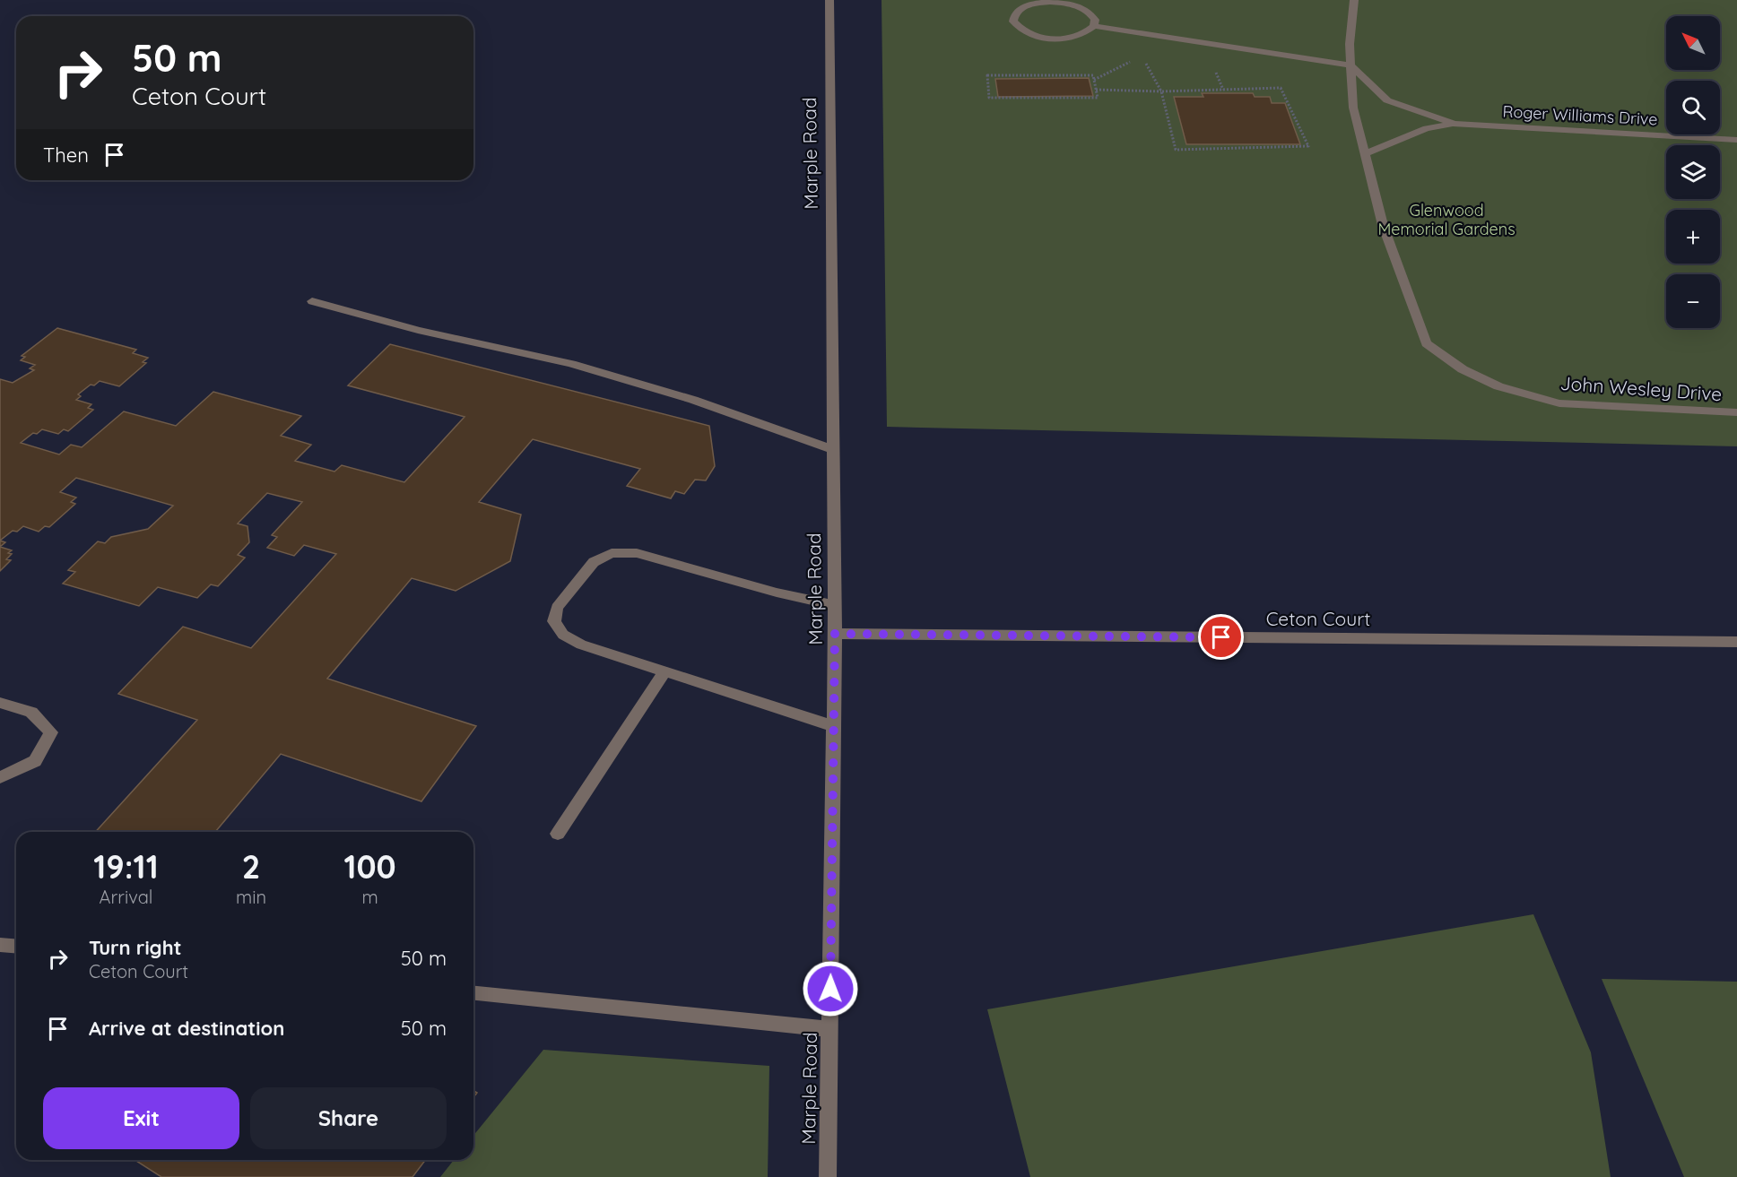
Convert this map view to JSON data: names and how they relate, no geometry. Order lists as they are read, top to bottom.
{
  "streets": {
    "street": [
      "Roger Williams Drive",
      "Marple Road",
      "John Wesley Drive",
      "Ceton Court"
    ]
  },
  "crossings": [
    ["Roger Williams Drive", "John Wesley Drive"],
    ["Marple Road", "Ceton Court"]
  ],
  "parks": ["Glenwood Memorial Gardens"],
  "north": "top left",
  "page": {
    "map_buttons": ["+", "−"],
    "turn": ["50 m", "Ceton Court"],
    "then": "Then",
    "eta": [
      "19:11",
      "Arrival",
      "2",
      "min",
      "100",
      "m"
    ],
    "list": [
      {
        "name": "Turn right",
        "note": "Ceton Court",
        "value": "50 m"
      },
      {
        "name": "Arrive at destination",
        "value": "50 m"
      }
    ],
    "buttons": ["Exit", "Share"]
  }
}
